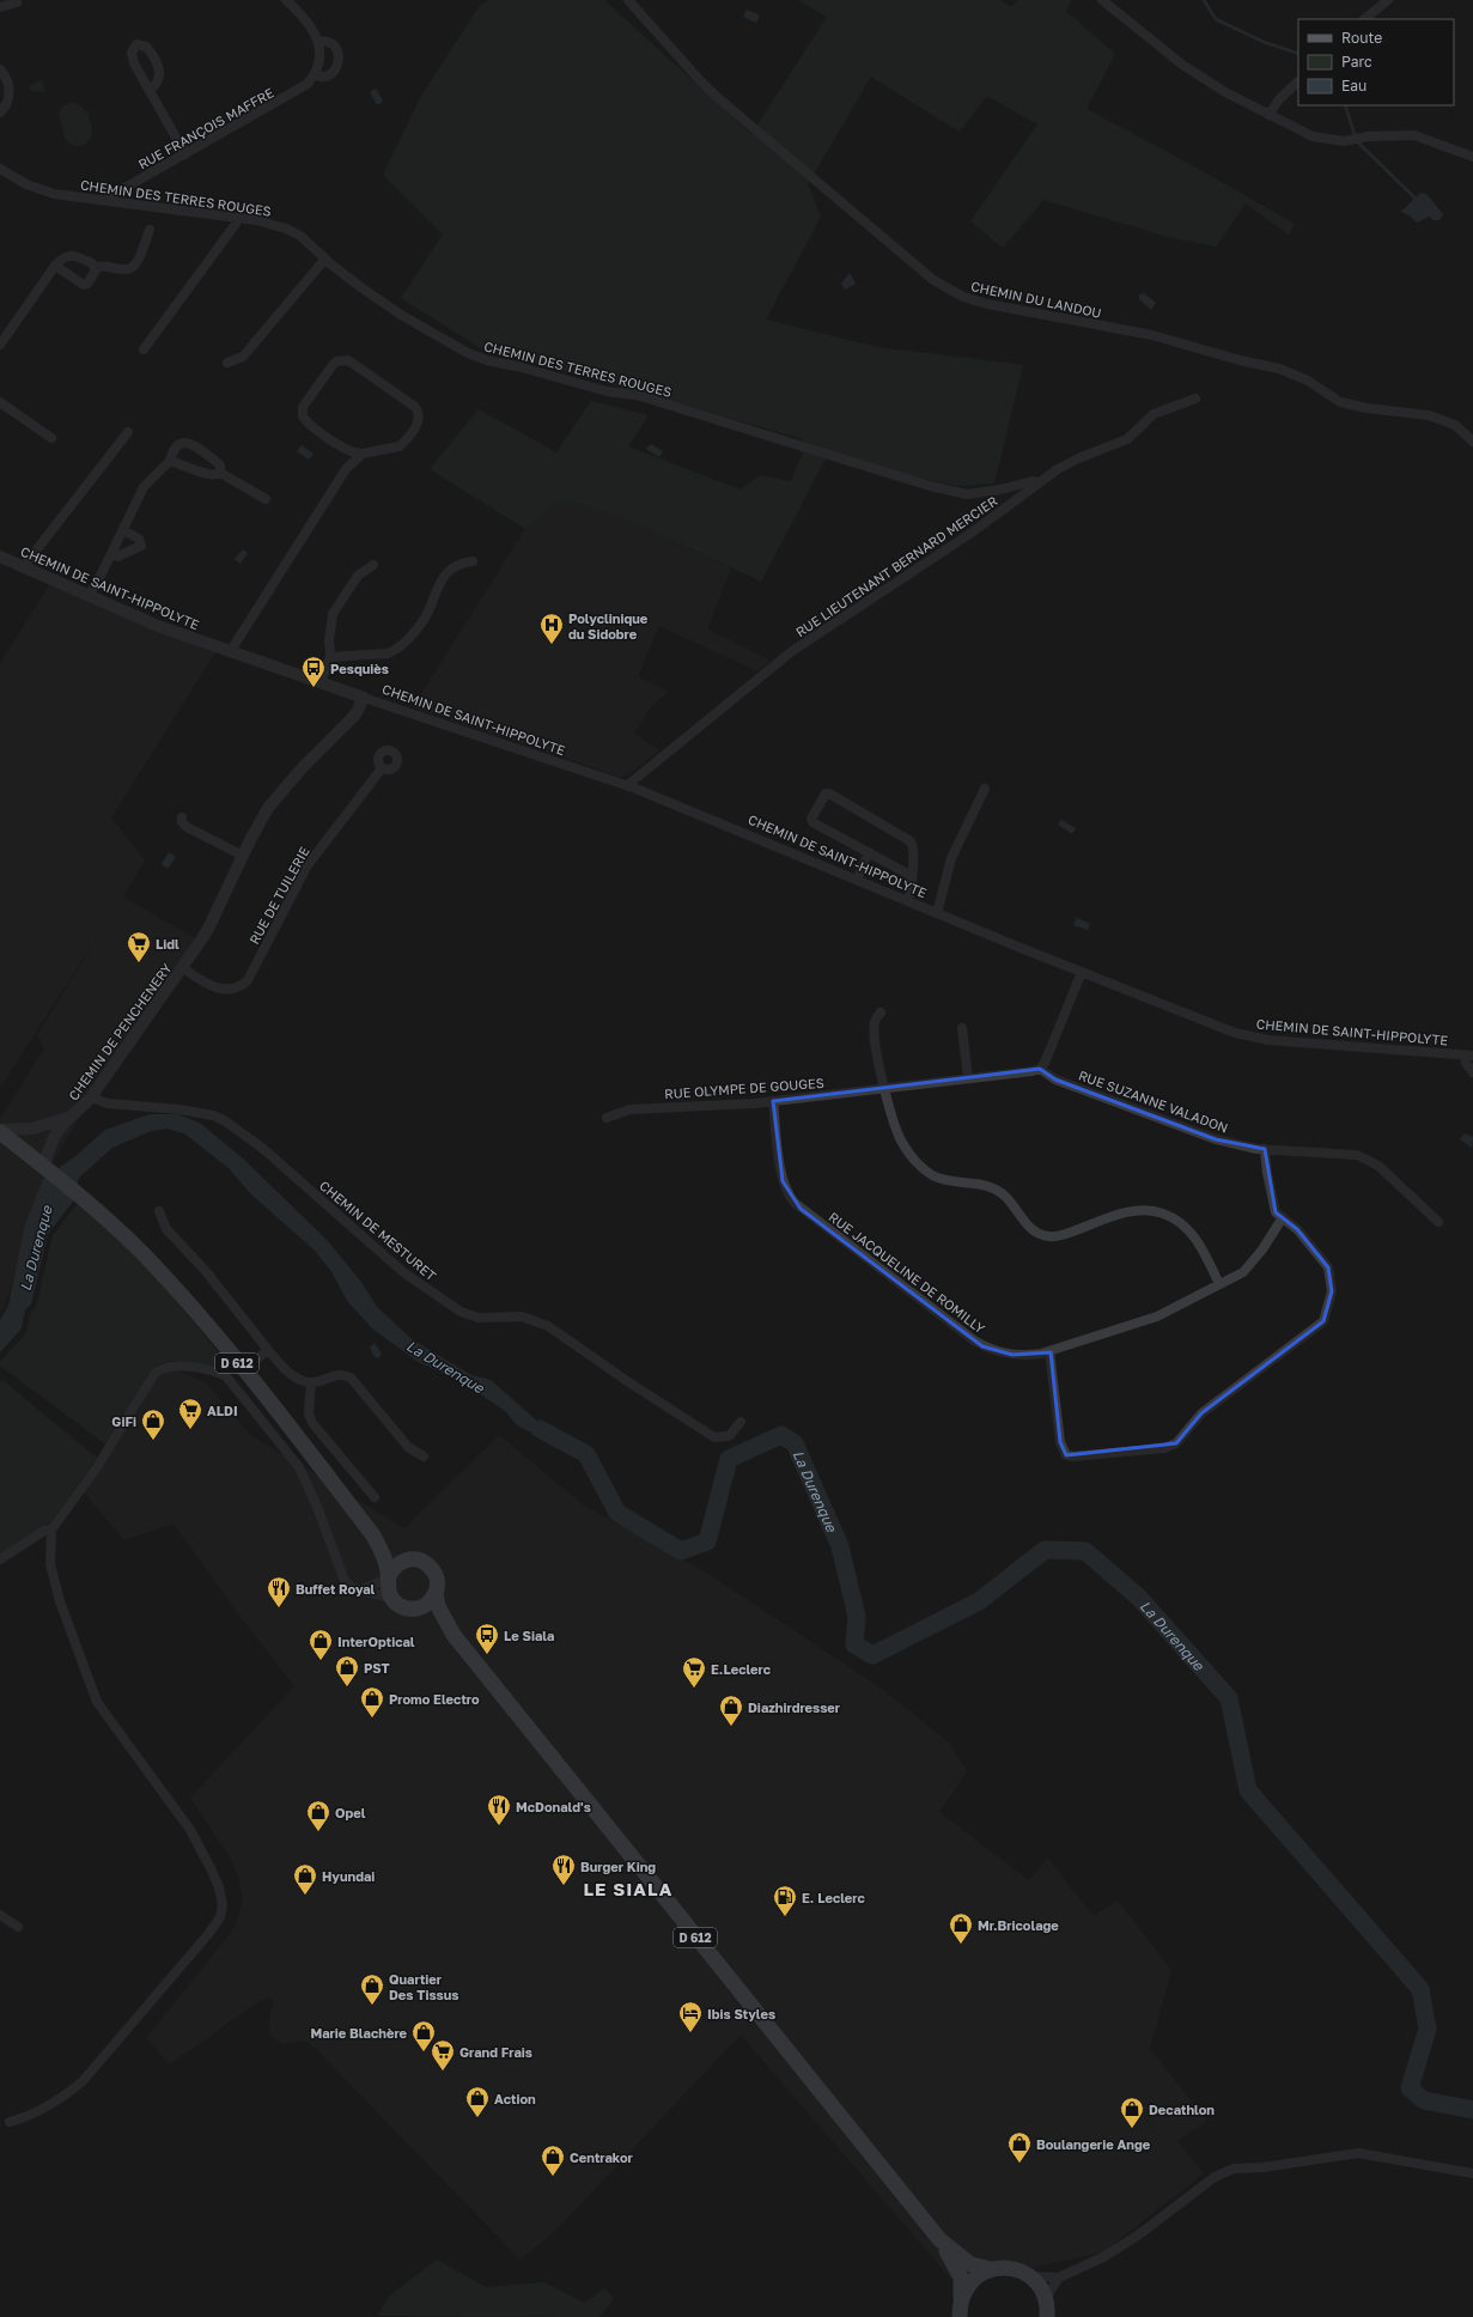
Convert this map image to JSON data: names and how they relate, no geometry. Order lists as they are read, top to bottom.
{
  "streets": {
    "main road": ["D 612"],
    "street": [
      "RUE FRANÇOIS MAFFRE",
      "CHEMIN DES TERRES ROUGES",
      "CHEMIN DU LANDOU",
      "RUE LIEUTENANT BERNARD MERCIER",
      "CHEMIN DE SAINT-HIPPOLYTE",
      "RUE DE TUILERIE",
      "CHEMIN DE PENCHENERY",
      "RUE OLYMPE DE GOUGES",
      "RUE SUZANNE VALADON",
      "CHEMIN DE MESTURET",
      "RUE JACQUELINE DE ROMILLY"
    ]
  },
  "crossings": [
    ["RUE FRANÇOIS MAFFRE", "CHEMIN DES TERRES ROUGES"],
    ["CHEMIN DES TERRES ROUGES", "RUE LIEUTENANT BERNARD MERCIER"],
    ["RUE LIEUTENANT BERNARD MERCIER", "CHEMIN DE SAINT-HIPPOLYTE"],
    ["CHEMIN DE SAINT-HIPPOLYTE", "CHEMIN DE PENCHENERY"],
    ["RUE DE TUILERIE", "CHEMIN DE PENCHENERY"],
    ["CHEMIN DE PENCHENERY", "CHEMIN DE MESTURET"],
    ["CHEMIN DE PENCHENERY", "D 612"],
    ["RUE OLYMPE DE GOUGES", "RUE SUZANNE VALADON"],
    ["RUE OLYMPE DE GOUGES", "RUE JACQUELINE DE ROMILLY"]
  ],
  "districts": ["LE SIALA"],
  "water": ["La Durenque"],
  "places": {
    "hospital": ["Polyclinique du Sidobre"],
    "bus stop": ["Pesquiès", "Le Siala"],
    "supermarket": [
      "Lidl",
      "ALDI",
      "E.Leclerc",
      "Grand Frais"
    ],
    "shop": [
      "GiFi",
      "InterOptical",
      "PST",
      "Promo Electro",
      "Diazhirdresser",
      "Opel",
      "Hyundai",
      "Mr.Bricolage",
      "Quartier Des Tissus",
      "Marie Blachère",
      "Action",
      "Decathlon",
      "Boulangerie Ange",
      "Centrakor"
    ],
    "restaurant": ["Buffet Royal", "McDonald's", "Burger King"],
    "fuel station": ["E. Leclerc"],
    "hotel": ["Ibis Styles"]
  },
  "legend": ["Route", "Parc", "Eau"]
}
